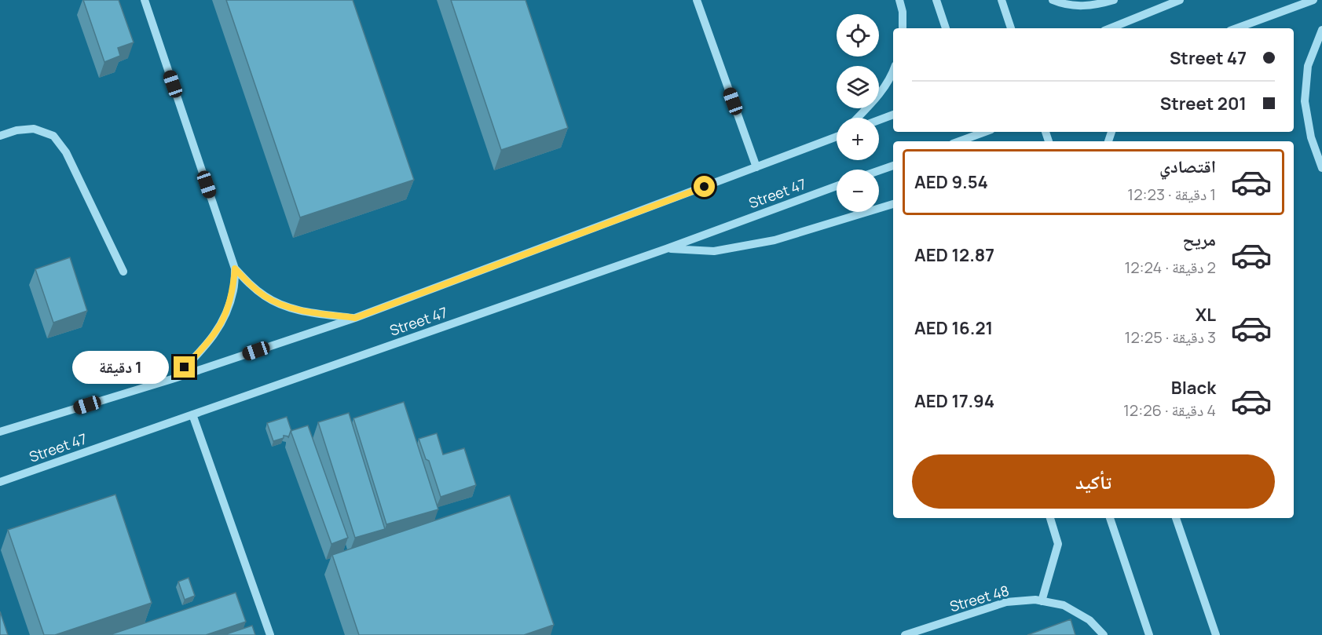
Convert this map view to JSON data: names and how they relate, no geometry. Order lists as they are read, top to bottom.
{
  "streets": {
    "street": ["Street 47", "Street 48"]
  },
  "page": {
    "map_buttons": ["+", "−"],
    "banner": ["Street 47", "Street 201"],
    "list": [
      {
        "name": "اقتصادي",
        "note": "1 دقيقة · 12:23",
        "value": "AED 9.54"
      },
      {
        "name": "مريح",
        "note": "2 دقيقة · 12:24",
        "value": "AED 12.87"
      },
      {
        "name": "XL",
        "note": "3 دقيقة · 12:25",
        "value": "AED 16.21"
      },
      {
        "name": "Black",
        "note": "4 دقيقة · 12:26",
        "value": "AED 17.94"
      }
    ],
    "bubble": "1 دقيقة",
    "buttons": "تأكيد"
  }
}
